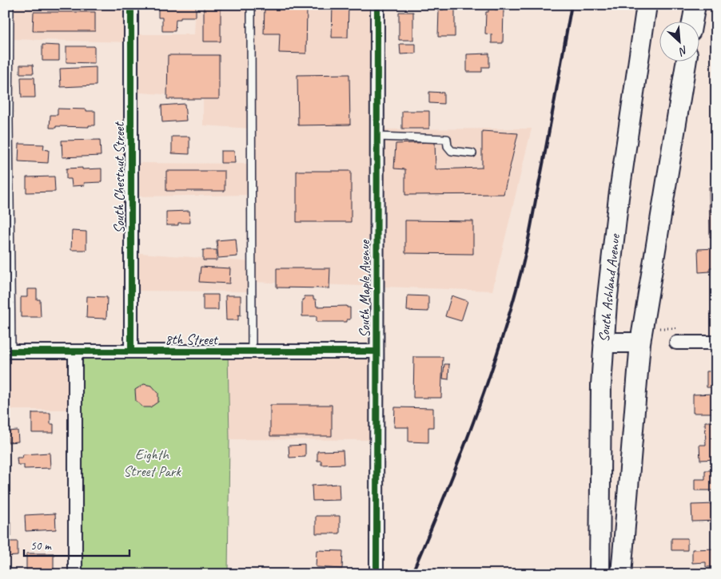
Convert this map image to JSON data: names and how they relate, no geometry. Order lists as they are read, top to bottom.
{
  "streets": {
    "main road": ["South Ashland Avenue"],
    "street": ["South Chestnut Street", "South Maple Avenue", "8th Street"]
  },
  "crossings": [
    ["South Chestnut Street", "8th Street"],
    ["South Maple Avenue", "8th Street"]
  ],
  "parks": ["Eighth Street Park"],
  "scale_bar": "50 m",
  "north": "bottom right"
}
